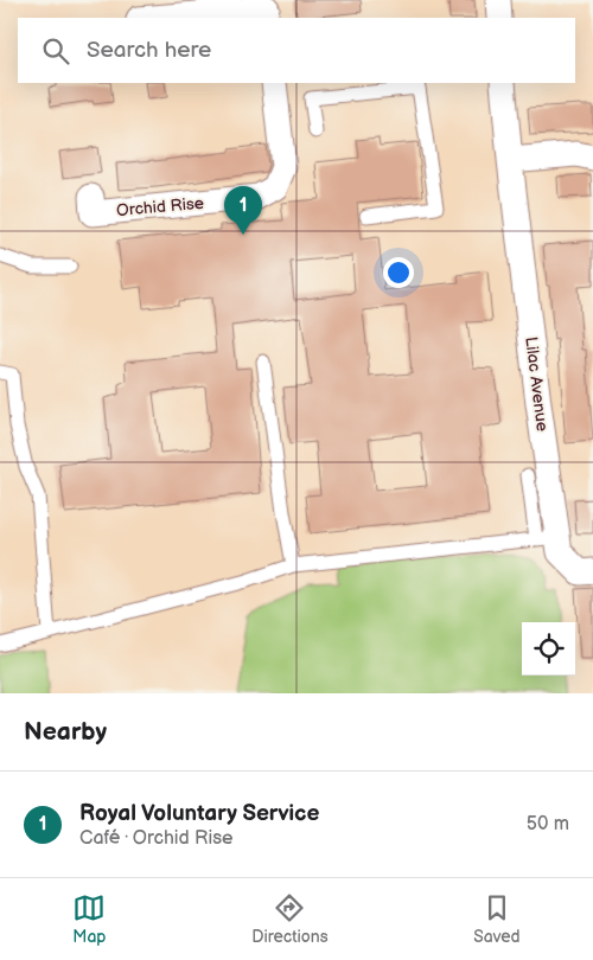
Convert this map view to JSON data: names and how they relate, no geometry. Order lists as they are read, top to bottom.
{
  "streets": {
    "street": ["Orchid Rise", "Lilac Avenue"]
  },
  "page": {
    "search": "Search here",
    "pins": "1",
    "heading": "Nearby",
    "list": [
      {
        "mark": "1",
        "name": "Royal Voluntary Service",
        "note": "Café · Orchid Rise",
        "value": "50 m"
      }
    ],
    "nav": ["Map", "Directions", "Saved"]
  }
}
